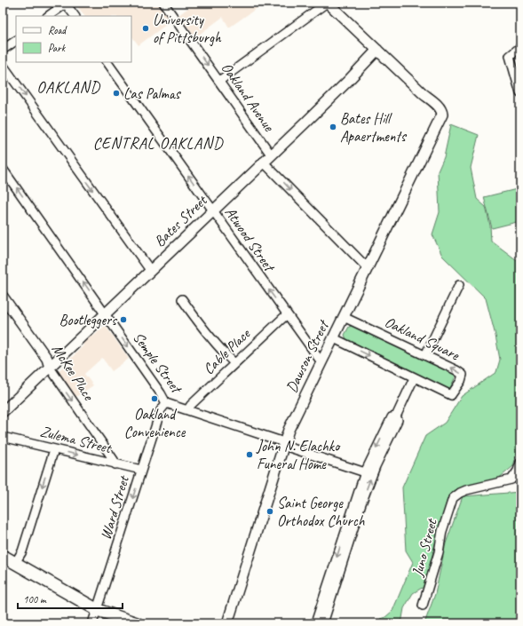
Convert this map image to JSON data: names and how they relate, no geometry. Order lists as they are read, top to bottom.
{
  "streets": {
    "street": [
      "Oakland Avenue",
      "Bates Street",
      "Atwood Street",
      "Oakland Square",
      "Cable Place",
      "Dawson Street",
      "Semple Street",
      "McKee Place",
      "Zulema Street",
      "Ward Street",
      "Juno Street"
    ]
  },
  "crossings": [
    ["Oakland Avenue", "Bates Street"],
    ["Bates Street", "Atwood Street"],
    ["Bates Street", "Dawson Street"],
    ["Bates Street", "Semple Street"],
    ["Bates Street", "McKee Place"],
    ["Atwood Street", "Cable Place"],
    ["Atwood Street", "Dawson Street"],
    ["Oakland Square", "Dawson Street"],
    ["Cable Place", "Semple Street"],
    ["Dawson Street", "Semple Street"],
    ["Semple Street", "Ward Street"],
    ["McKee Place", "Zulema Street"],
    ["Zulema Street", "Ward Street"]
  ],
  "one_way": [
    "Oakland Avenue",
    "Atwood Street",
    "McKee Place",
    "Zulema Street",
    "Ward Street"
  ],
  "districts": ["OAKLAND", "CENTRAL OAKLAND"],
  "places": [
    "University of Pittsburgh",
    "Las Palmas",
    "Bates Hill Apaertments",
    "Bootleggers",
    "Oakland Convenience",
    "John N. Elachko Funeral Home",
    "Saint George Orthodox Church"
  ],
  "legend": ["Road", "Park"],
  "scale_bar": "100 m"
}
